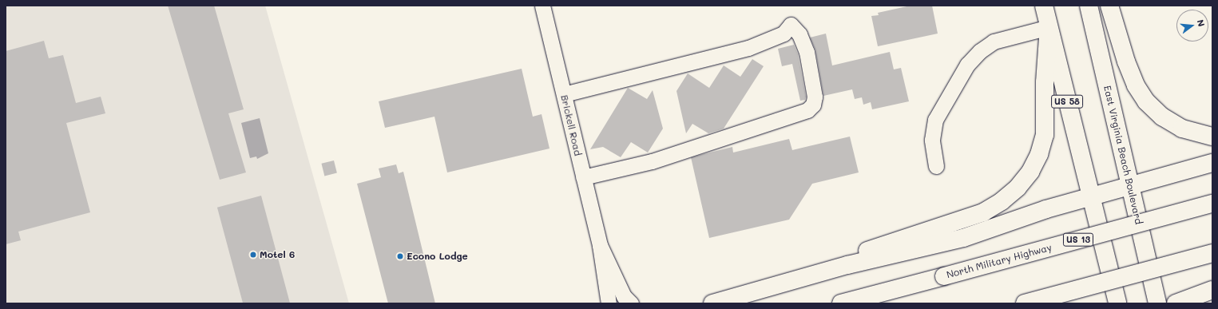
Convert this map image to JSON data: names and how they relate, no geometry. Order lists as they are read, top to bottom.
{
  "streets": {
    "main road": [
      "US 58",
      "East Virginia Beach Boulevard",
      "US 13",
      "North Military Highway"
    ],
    "street": ["Brickell Road"]
  },
  "places": ["Motel 6", "Econo Lodge"],
  "north": "right"
}
